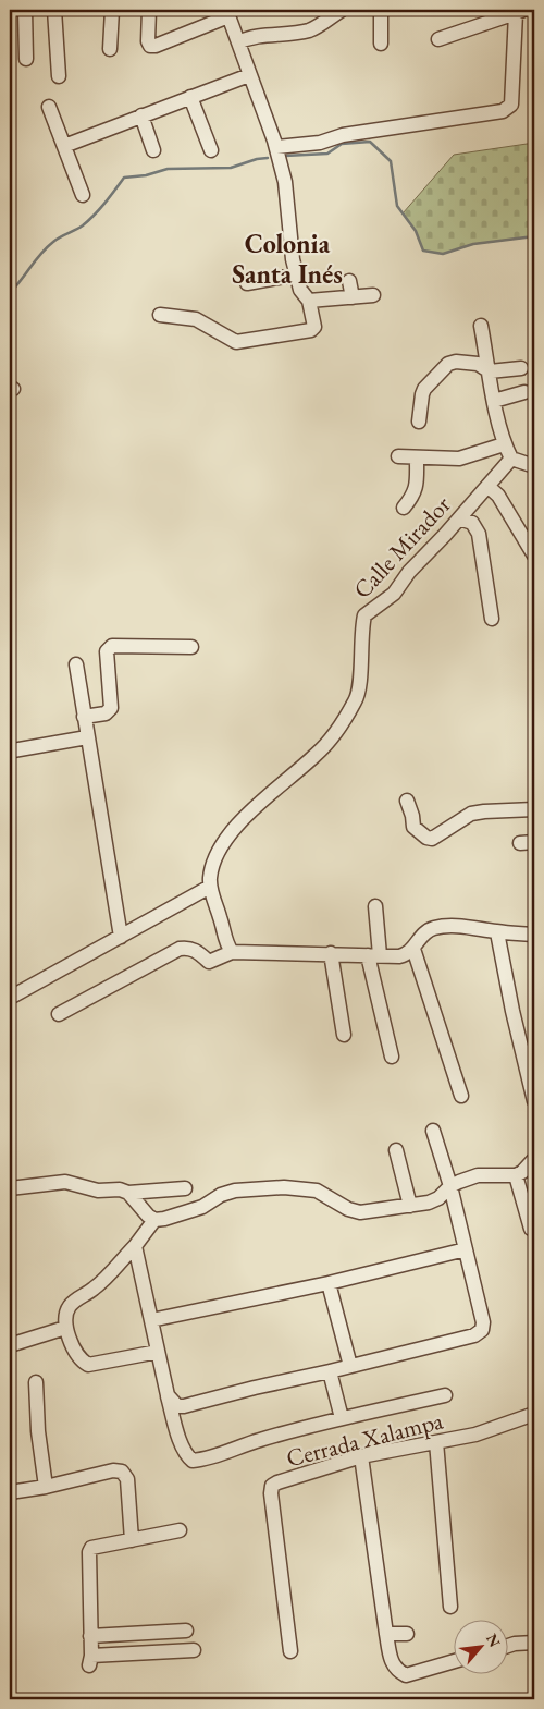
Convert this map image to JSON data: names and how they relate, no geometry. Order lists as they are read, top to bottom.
{
  "streets": {
    "street": ["Calle Mirador", "Cerrada Xalampa"]
  },
  "districts": ["Colonia Santa Inés"],
  "north": "top right"
}
